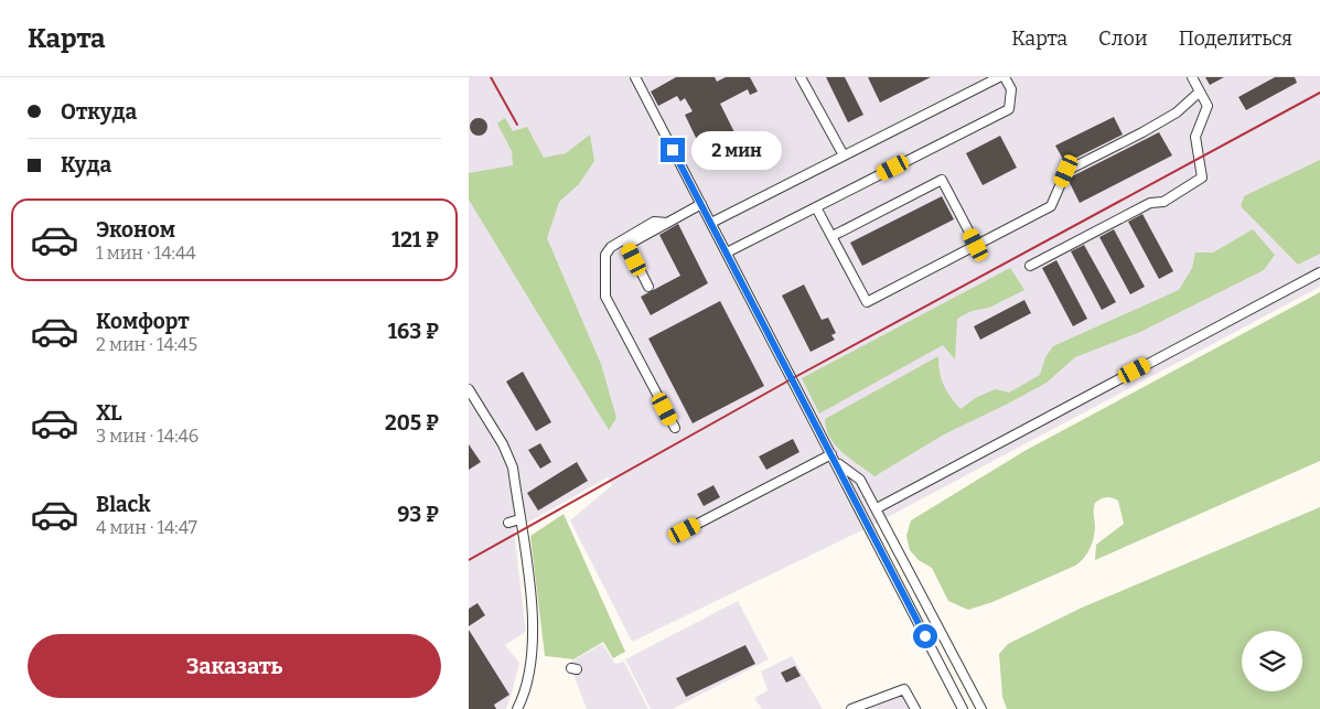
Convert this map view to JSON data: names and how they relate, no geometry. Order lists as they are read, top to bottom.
{
  "page": {
    "header": "Карта",
    "nav": ["Карта", "Слои", "Поделиться"],
    "banner": ["Откуда", "Куда"],
    "bubble": "2 мин",
    "list": [
      {
        "name": "Эконом",
        "note": "1 мин · 14:44",
        "value": "121 ₽"
      },
      {
        "name": "Комфорт",
        "note": "2 мин · 14:45",
        "value": "163 ₽"
      },
      {
        "name": "XL",
        "note": "3 мин · 14:46",
        "value": "205 ₽"
      },
      {
        "name": "Black",
        "note": "4 мин · 14:47",
        "value": "93 ₽"
      }
    ],
    "buttons": "Заказать"
  }
}
